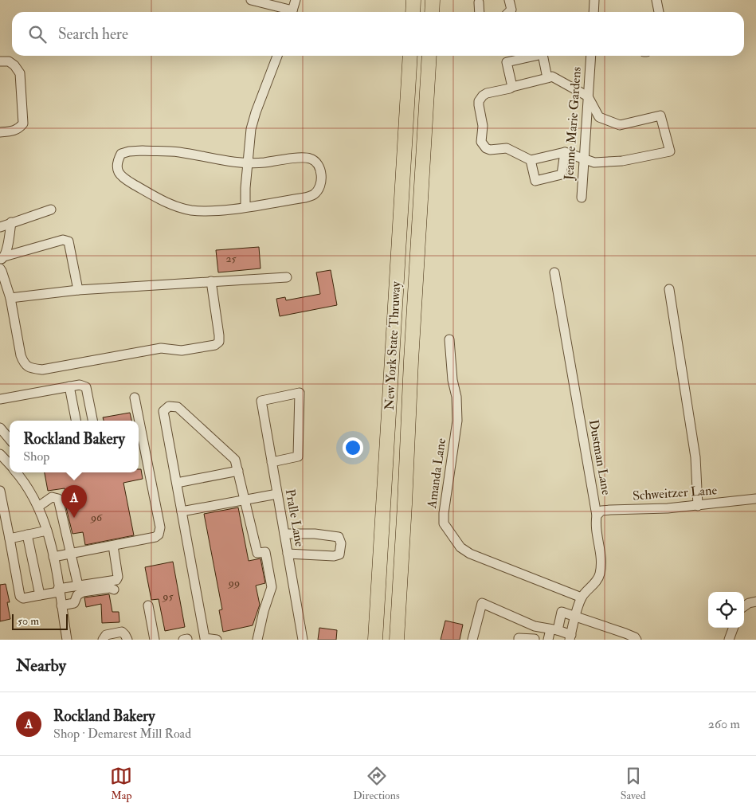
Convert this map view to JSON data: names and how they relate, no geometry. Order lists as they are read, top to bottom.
{
  "streets": {
    "highway": ["New York State Thruway"],
    "street": [
      "Jeanne Marie Gardens",
      "Dustman Lane",
      "Amanda Lane",
      "Schweitzer Lane",
      "Pralle Lane"
    ]
  },
  "crossings": [
    ["Dustman Lane", "Amanda Lane"],
    ["Dustman Lane", "Schweitzer Lane"]
  ],
  "house_numbers": [
    "25",
    "96",
    "99",
    "95"
  ],
  "scale_bar": "50 m",
  "page": {
    "search": "Search here",
    "popup": ["Rockland Bakery", "Shop"],
    "pins": "A",
    "scale": "50 m",
    "heading": "Nearby",
    "list": [
      {
        "mark": "A",
        "name": "Rockland Bakery",
        "note": "Shop · Demarest Mill Road",
        "value": "260 m"
      }
    ],
    "nav": ["Map", "Directions", "Saved"]
  }
}
